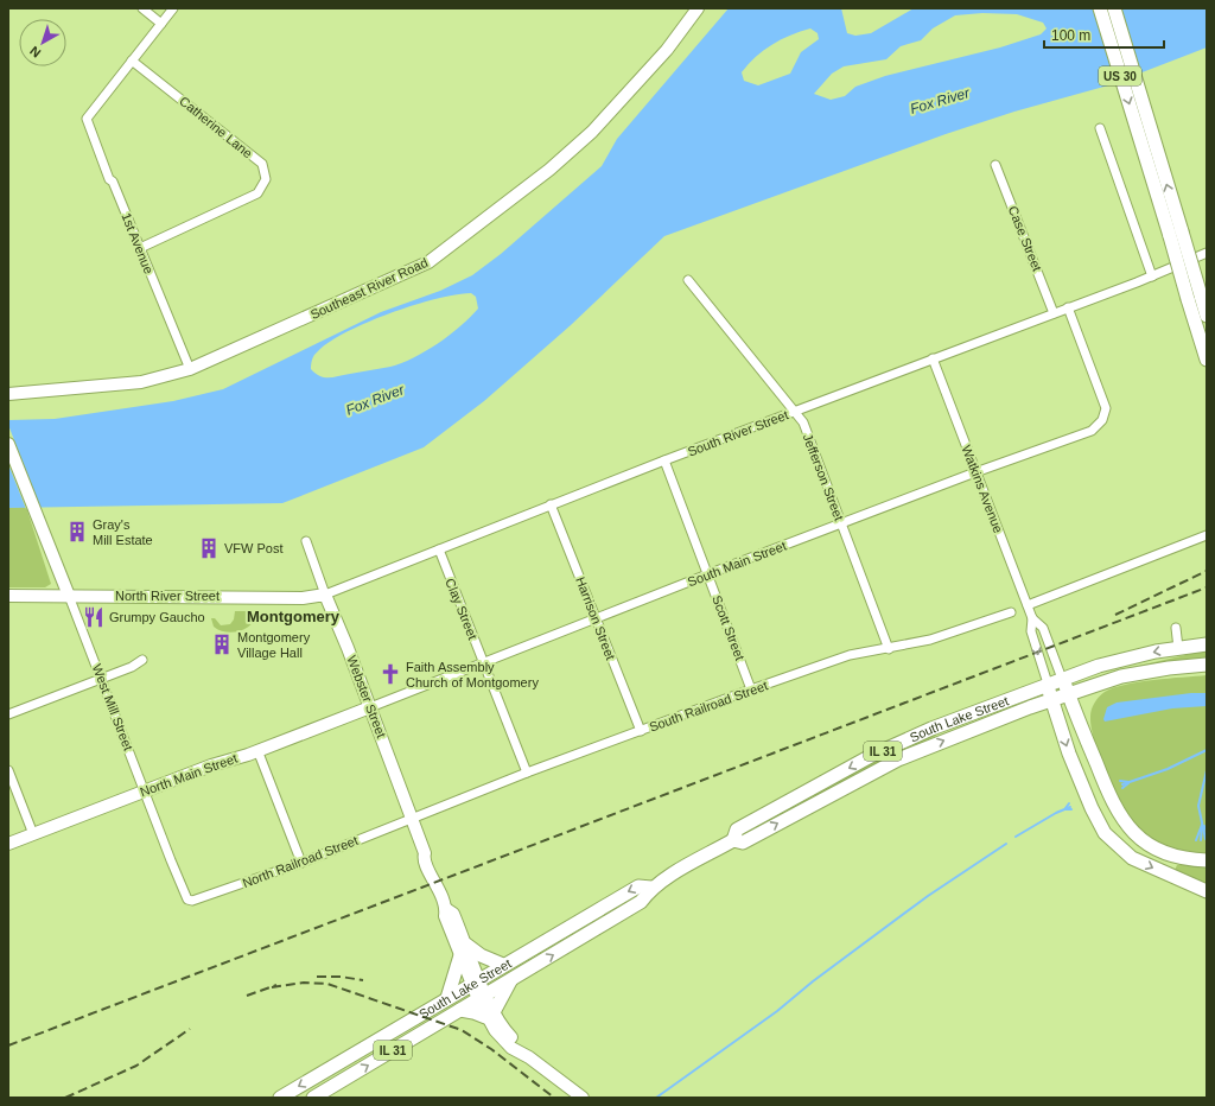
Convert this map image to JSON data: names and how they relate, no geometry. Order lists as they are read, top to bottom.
{
  "streets": {
    "main road": ["US 30", "South Lake Street", "IL 31"],
    "street": [
      "Catherine Lane",
      "Case Street",
      "1st Avenue",
      "Southeast River Road",
      "South River Street",
      "Jefferson Street",
      "Watkins Avenue",
      "South Main Street",
      "North River Street",
      "Clay Street",
      "Harrison Street",
      "Scott Street",
      "Webster Street",
      "South Railroad Street",
      "West Mill Street",
      "North Main Street",
      "North Railroad Street"
    ]
  },
  "crossings": [
    ["Catherine Lane", "1st Avenue"],
    ["Case Street", "South River Street"],
    ["1st Avenue", "Southeast River Road"],
    ["South River Street", "Jefferson Street"],
    ["South River Street", "Watkins Avenue"],
    ["South River Street", "South Main Street"],
    ["South River Street", "North River Street"],
    ["South River Street", "Clay Street"],
    ["South River Street", "Harrison Street"],
    ["South River Street", "Scott Street"],
    ["South River Street", "Webster Street"],
    ["Jefferson Street", "South Main Street"],
    ["Jefferson Street", "South Railroad Street"],
    ["Watkins Avenue", "South Main Street"],
    ["Watkins Avenue", "South Lake Street"],
    ["South Main Street", "Clay Street"],
    ["South Main Street", "Harrison Street"],
    ["South Main Street", "Scott Street"],
    ["South Main Street", "Webster Street"],
    ["South Main Street", "North Main Street"],
    ["North River Street", "Webster Street"],
    ["North River Street", "West Mill Street"],
    ["Clay Street", "South Railroad Street"],
    ["Harrison Street", "South Railroad Street"],
    ["Scott Street", "South Railroad Street"],
    ["Webster Street", "South Railroad Street"],
    ["Webster Street", "South Lake Street"],
    ["Webster Street", "North Main Street"],
    ["Webster Street", "North Railroad Street"],
    ["South Railroad Street", "North Railroad Street"],
    ["West Mill Street", "North Main Street"],
    ["West Mill Street", "North Railroad Street"]
  ],
  "districts": ["Montgomery"],
  "water": ["Fox River"],
  "places": {
    "building": ["Gray's Mill Estate", "VFW Post", "Montgomery Village Hall"],
    "restaurant": ["Grumpy Gaucho"],
    "church": ["Faith Assembly Church of Montgomery"]
  },
  "scale_bar": "100 m",
  "north": "bottom left"
}
